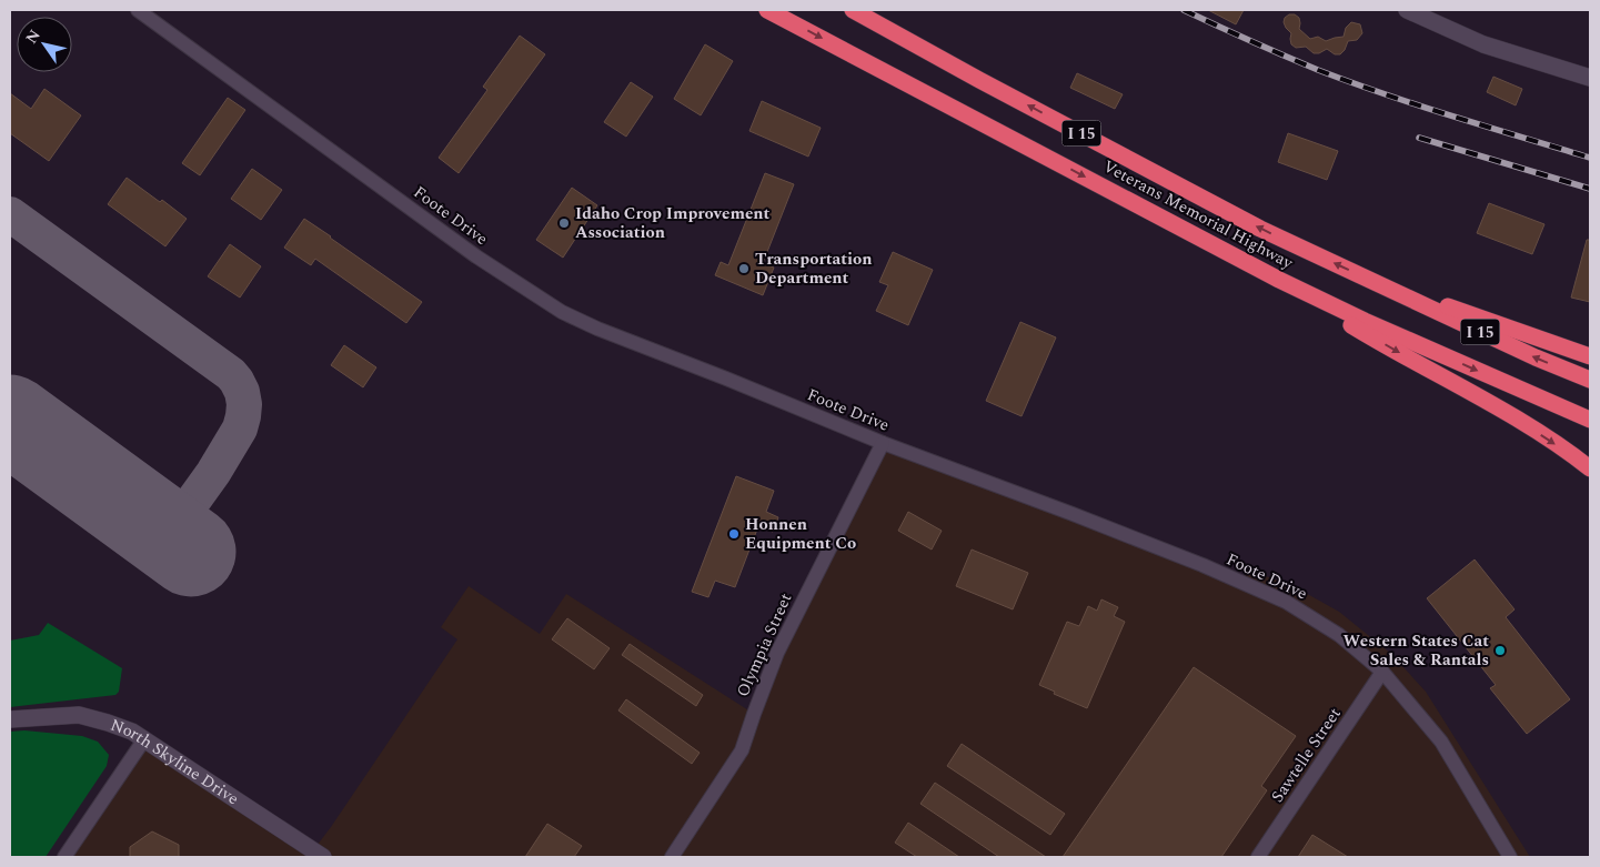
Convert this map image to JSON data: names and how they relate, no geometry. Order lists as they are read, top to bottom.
{
  "streets": {
    "highway": ["I 15", "Veterans Memorial Highway"],
    "main road": ["North Skyline Drive"],
    "street": ["Foote Drive", "Olympia Street", "Sawtelle Street"]
  },
  "crossings": [
    ["Foote Drive", "Olympia Street"],
    ["Foote Drive", "Sawtelle Street"]
  ],
  "places": [
    "Idaho Crop Improvement Association",
    "Transportation Department",
    "Honnen Equipment Co",
    "Western States Cat Sales & Rantals"
  ],
  "north": "top left"
}
